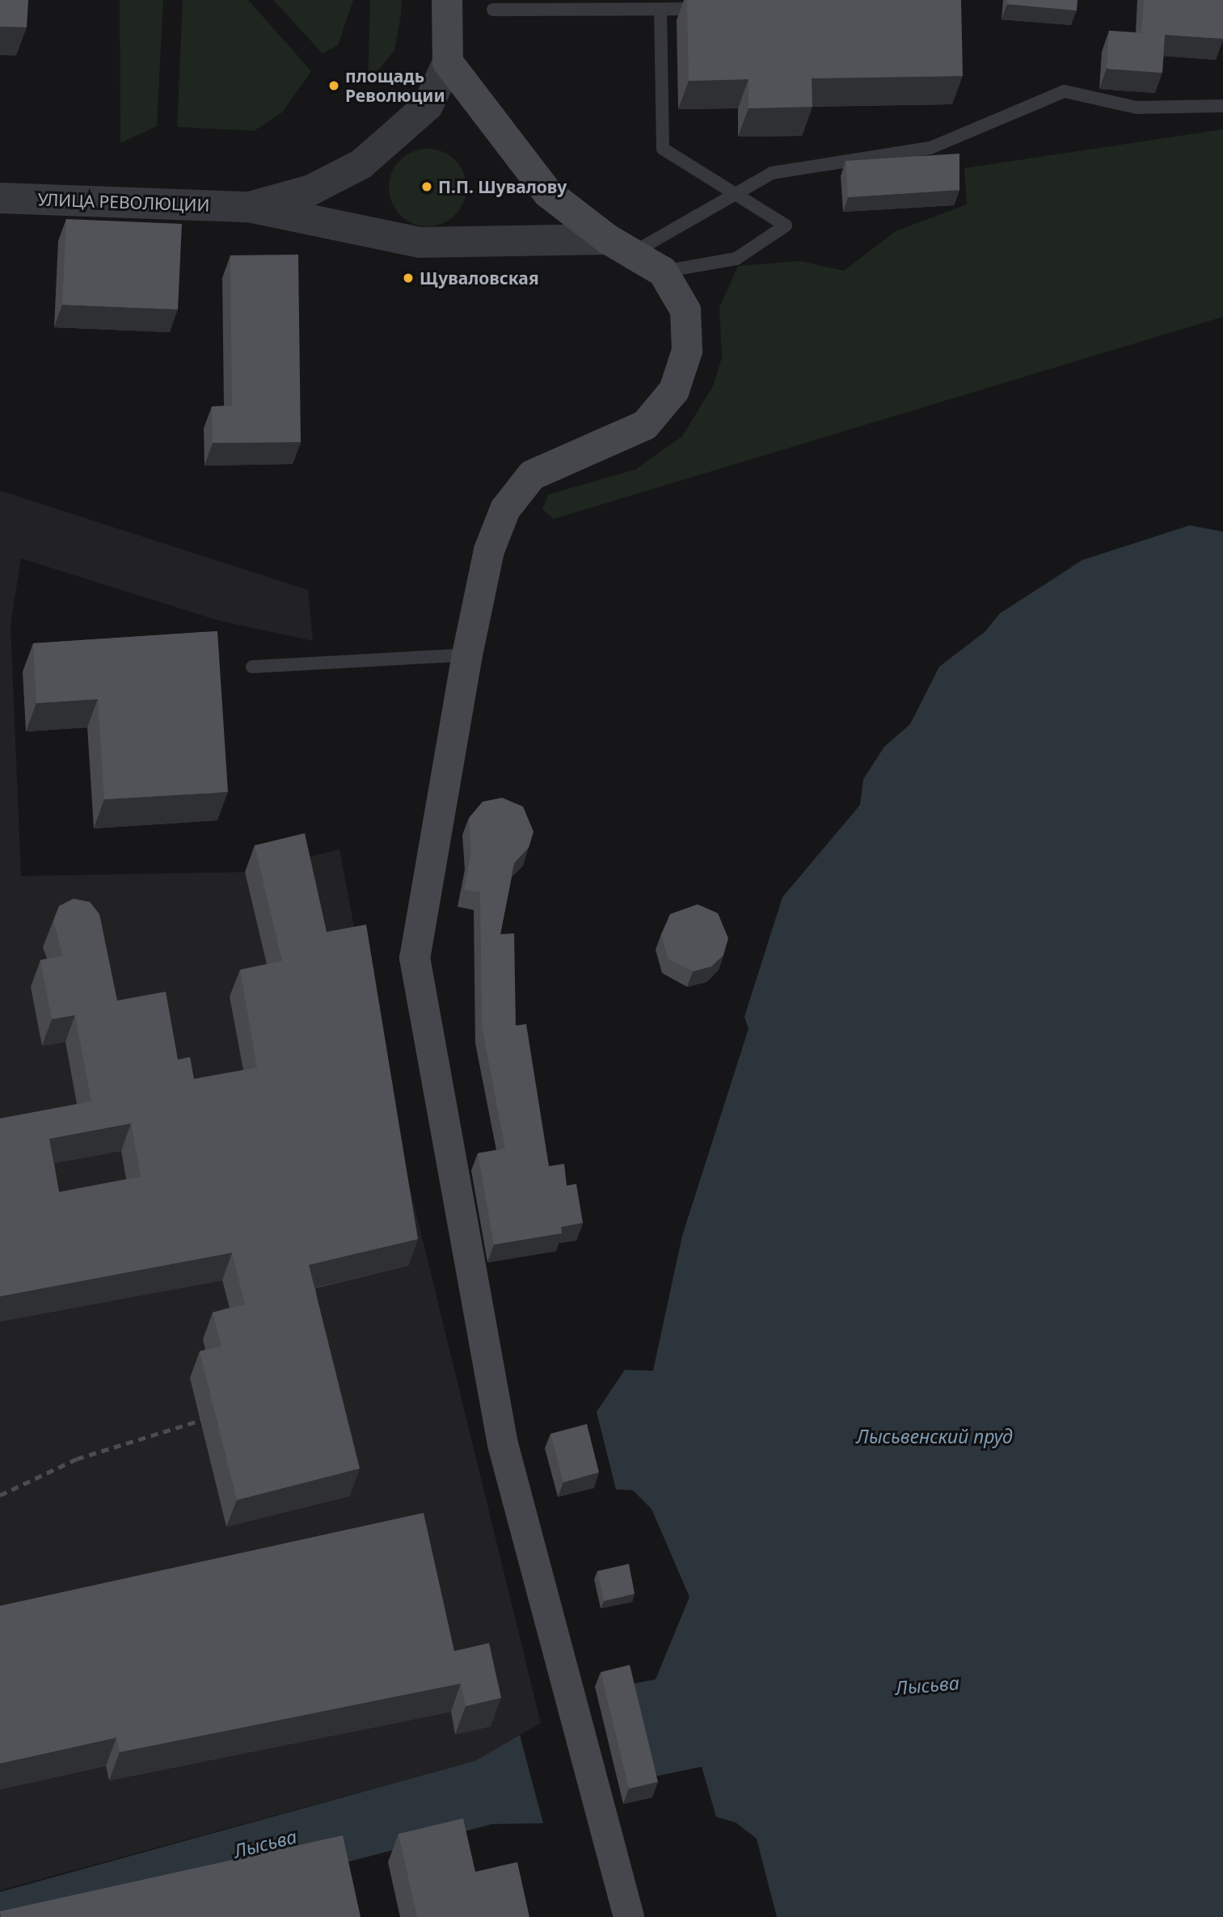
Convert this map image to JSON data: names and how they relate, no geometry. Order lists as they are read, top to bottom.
{
  "streets": {
    "street": ["УЛИЦА РЕВОЛЮЦИИ"]
  },
  "water": ["Лысьвенский пруд", "Лысьва"],
  "places": ["площадь Революции", "П.П. Шувалову", "Щуваловская"]
}
